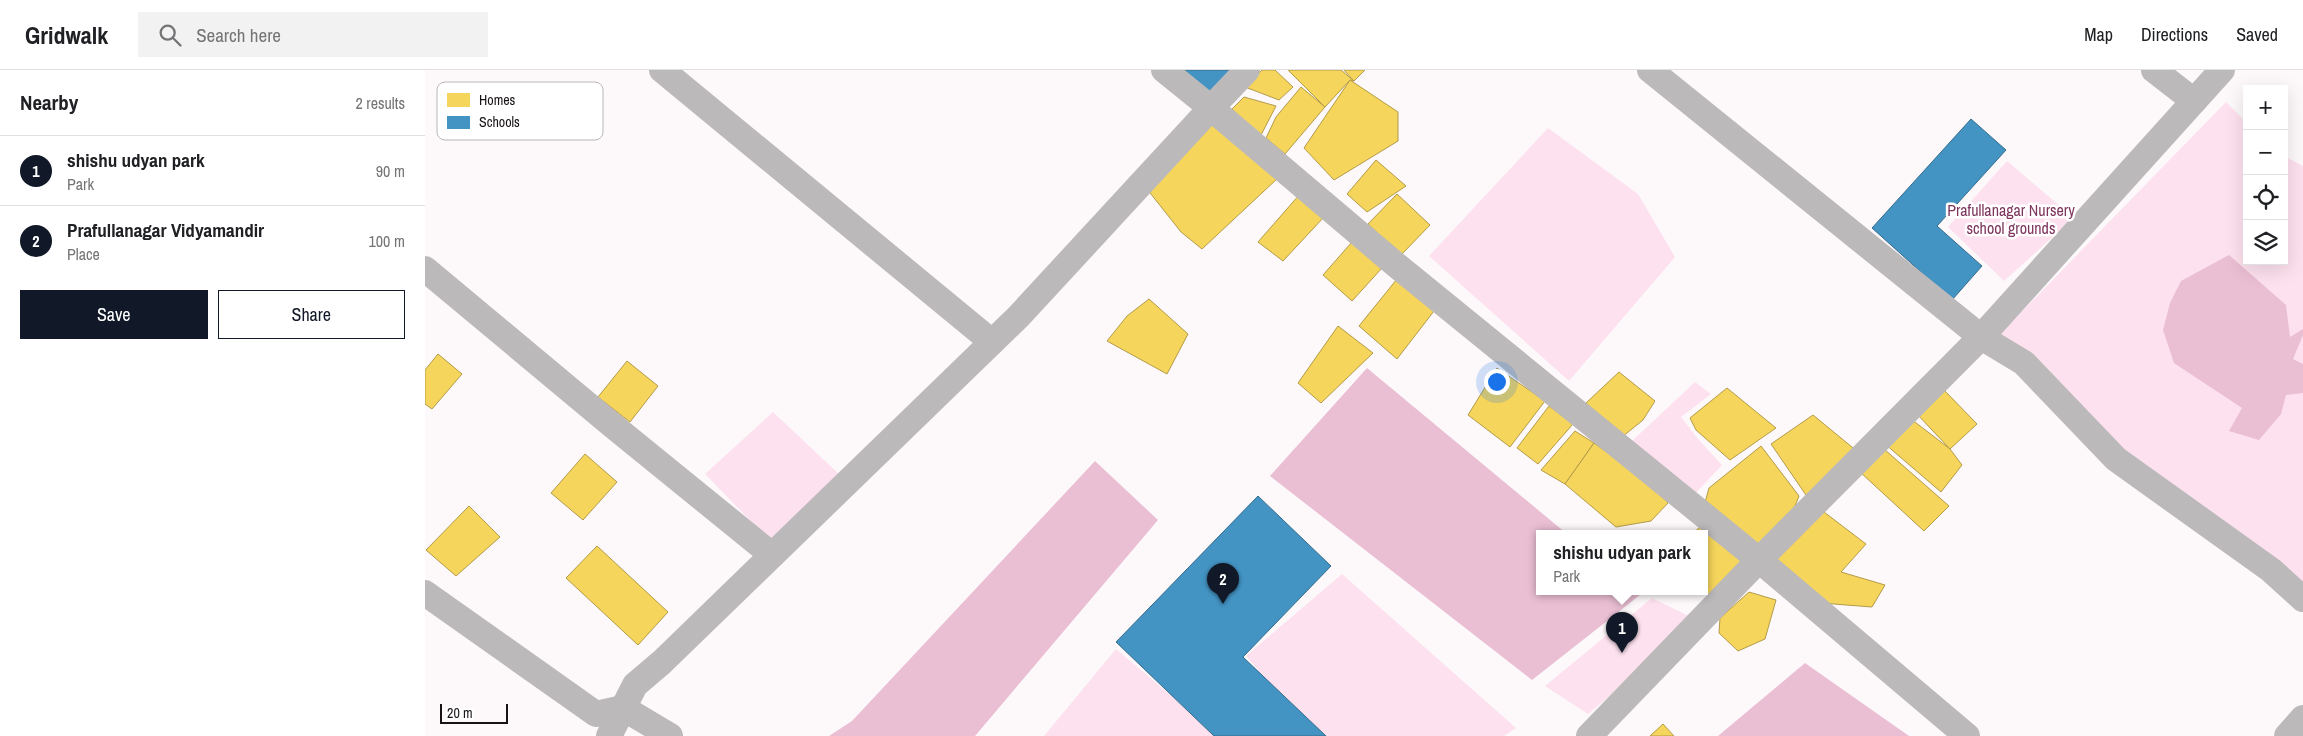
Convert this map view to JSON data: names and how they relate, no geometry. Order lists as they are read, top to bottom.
{
  "parks": ["Prafullanagar Nursery school grounds"],
  "legend": ["Homes", "Schools"],
  "scale_bar": "20 m",
  "page": {
    "header": "Gridwalk",
    "search": "Search here",
    "nav": ["Map", "Directions", "Saved"],
    "heading": ["Nearby", "2 results"],
    "map_buttons": ["+", "−"],
    "list": [
      {
        "mark": "1",
        "name": "shishu udyan park",
        "note": "Park",
        "value": "90 m"
      },
      {
        "mark": "2",
        "name": "Prafullanagar Vidyamandir",
        "note": "Place",
        "value": "100 m"
      }
    ],
    "buttons": ["Save", "Share"],
    "popup": ["shishu udyan park", "Park"],
    "pins": ["2", "1"],
    "scale": "20 m"
  }
}
